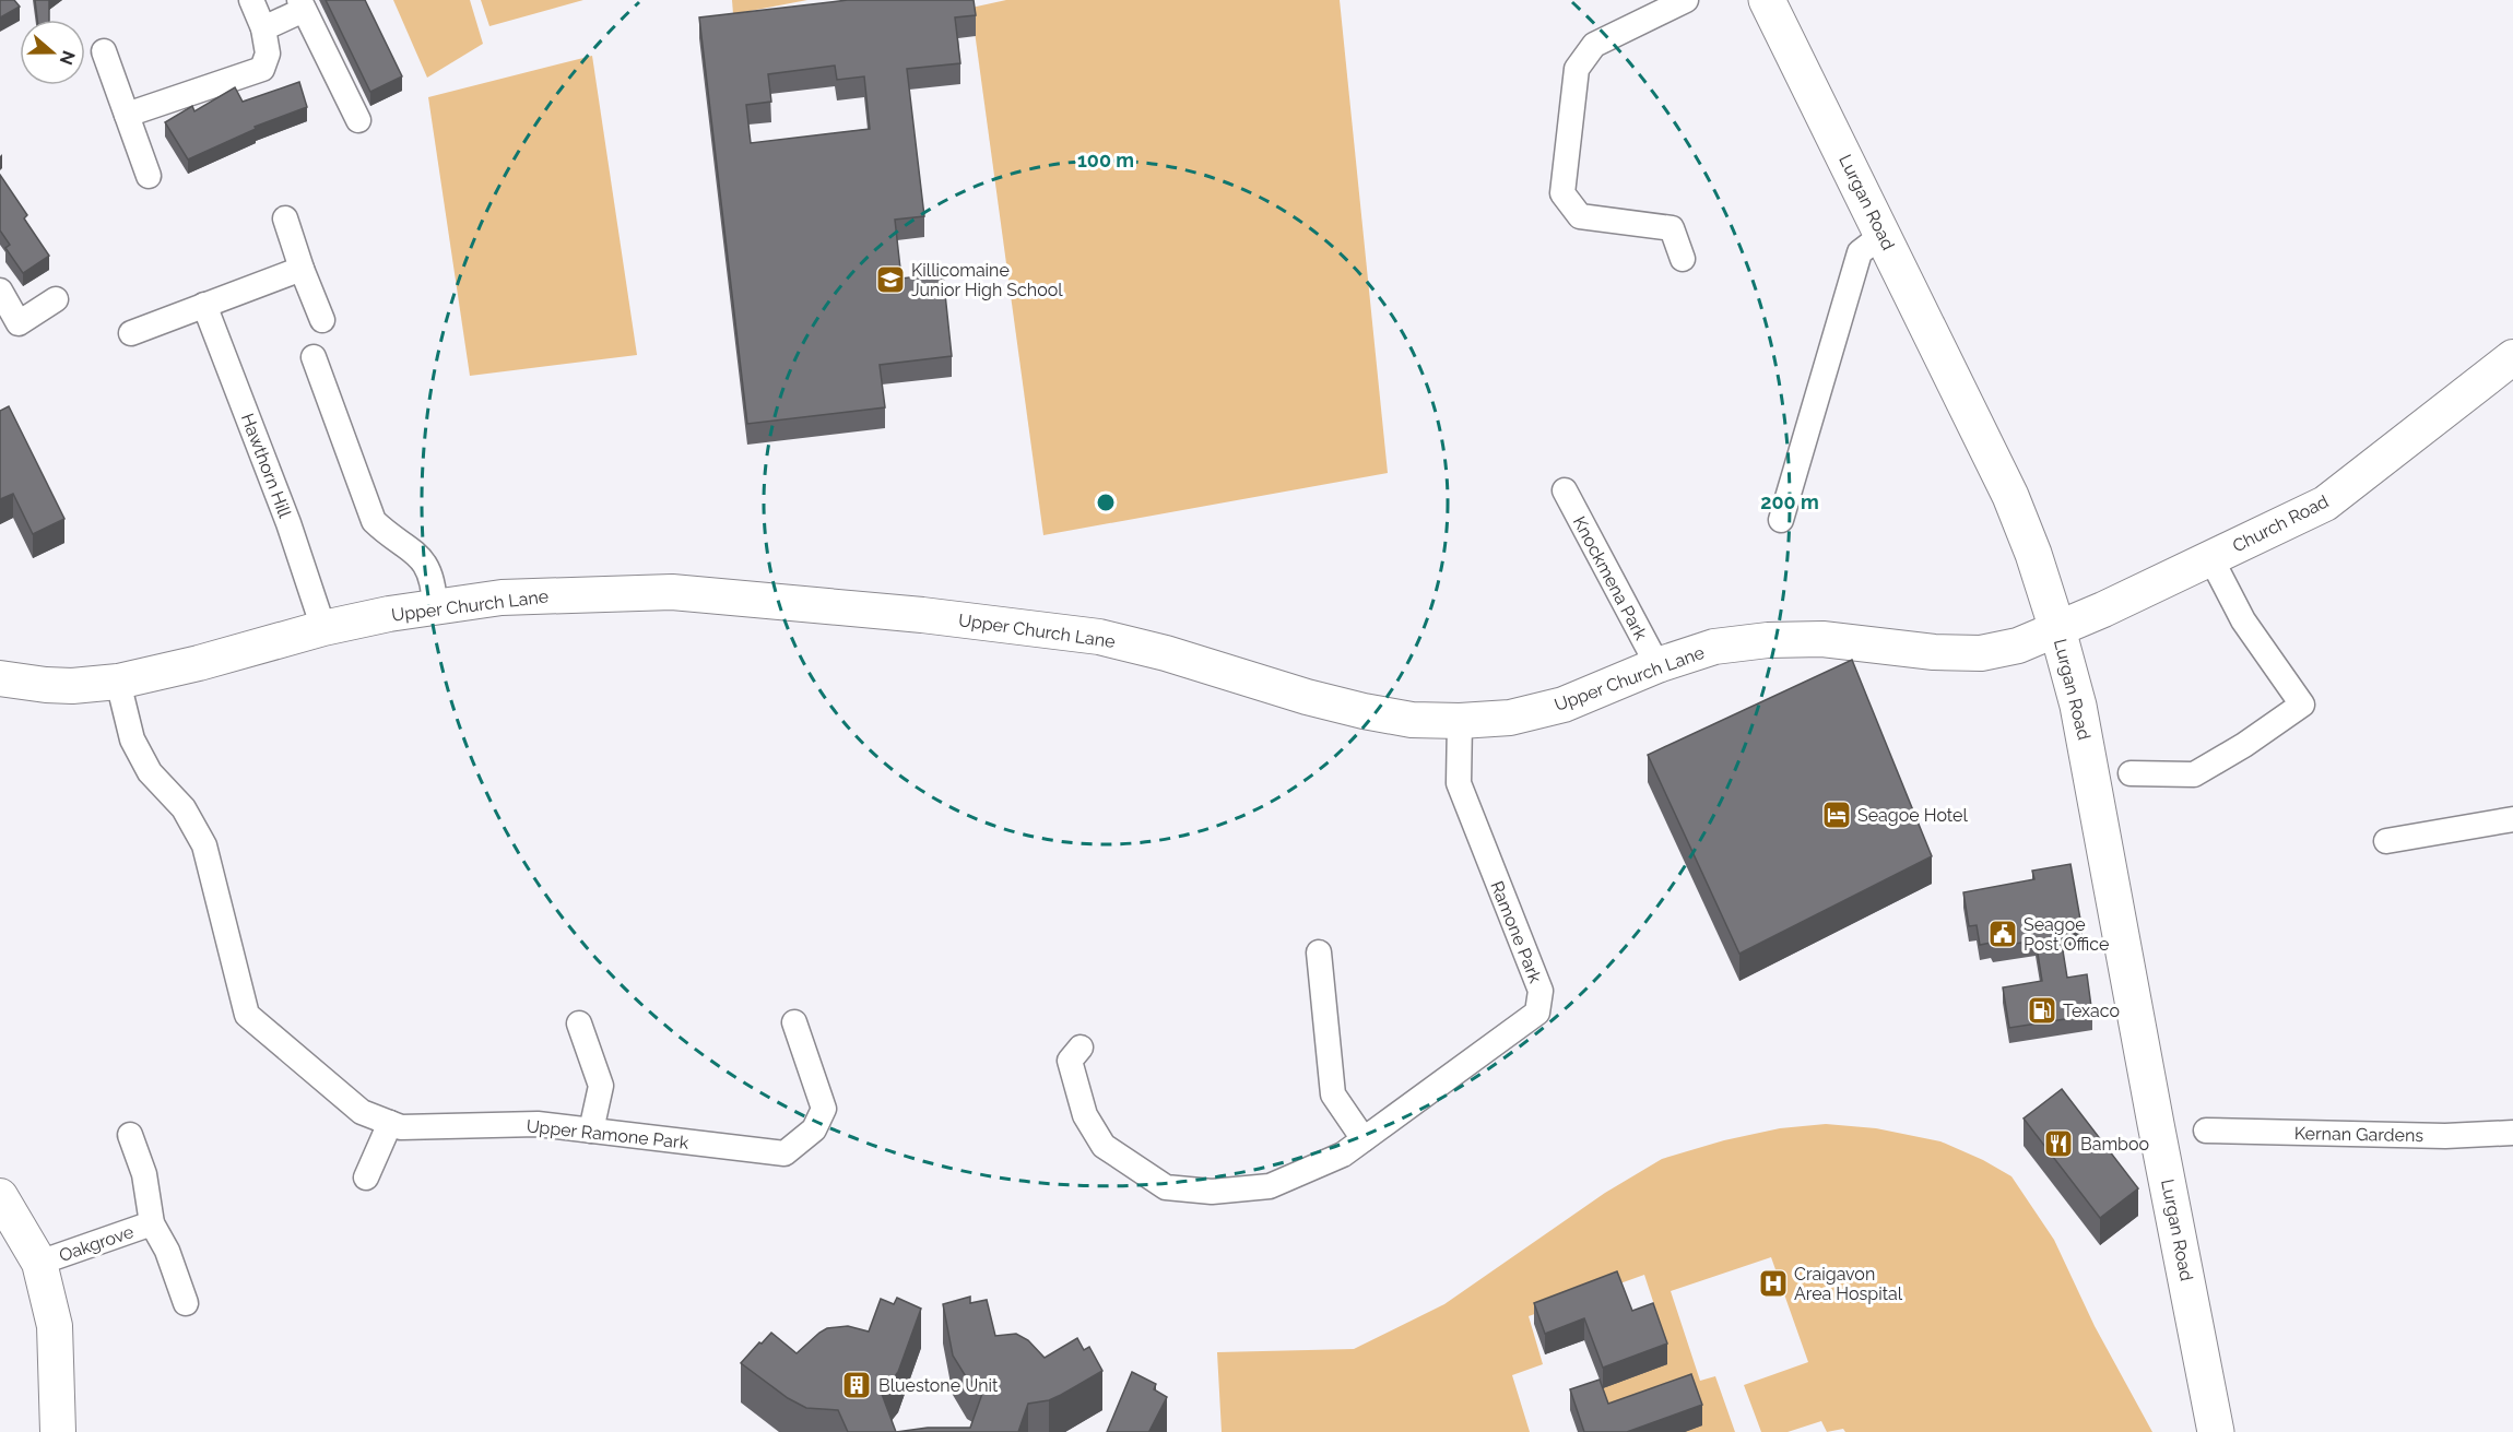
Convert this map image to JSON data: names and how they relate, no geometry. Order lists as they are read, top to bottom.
{
  "streets": {
    "main road": ["Lurgan Road"],
    "street": [
      "Hawthorn Hill",
      "Church Road",
      "Knockmena Park",
      "Upper Church Lane",
      "Ramone Park",
      "Upper Ramone Park",
      "Kernan Gardens",
      "Oakgrove"
    ]
  },
  "crossings": [
    ["Lurgan Road", "Church Road"],
    ["Lurgan Road", "Upper Church Lane"],
    ["Hawthorn Hill", "Upper Church Lane"],
    ["Church Road", "Upper Church Lane"],
    ["Knockmena Park", "Upper Church Lane"],
    ["Upper Church Lane", "Ramone Park"],
    ["Upper Church Lane", "Upper Ramone Park"]
  ],
  "places": {
    "school or university": ["Killicomaine Junior High School"],
    "hotel": ["Seagoe Hotel"],
    "public building": ["Seagoe Post Office"],
    "fuel station": ["Texaco"],
    "restaurant": ["Bamboo"],
    "hospital": ["Craigavon Area Hospital"],
    "building": ["Bluestone Unit"]
  },
  "north": "right",
  "rings": ["100 m", "200 m"]
}
